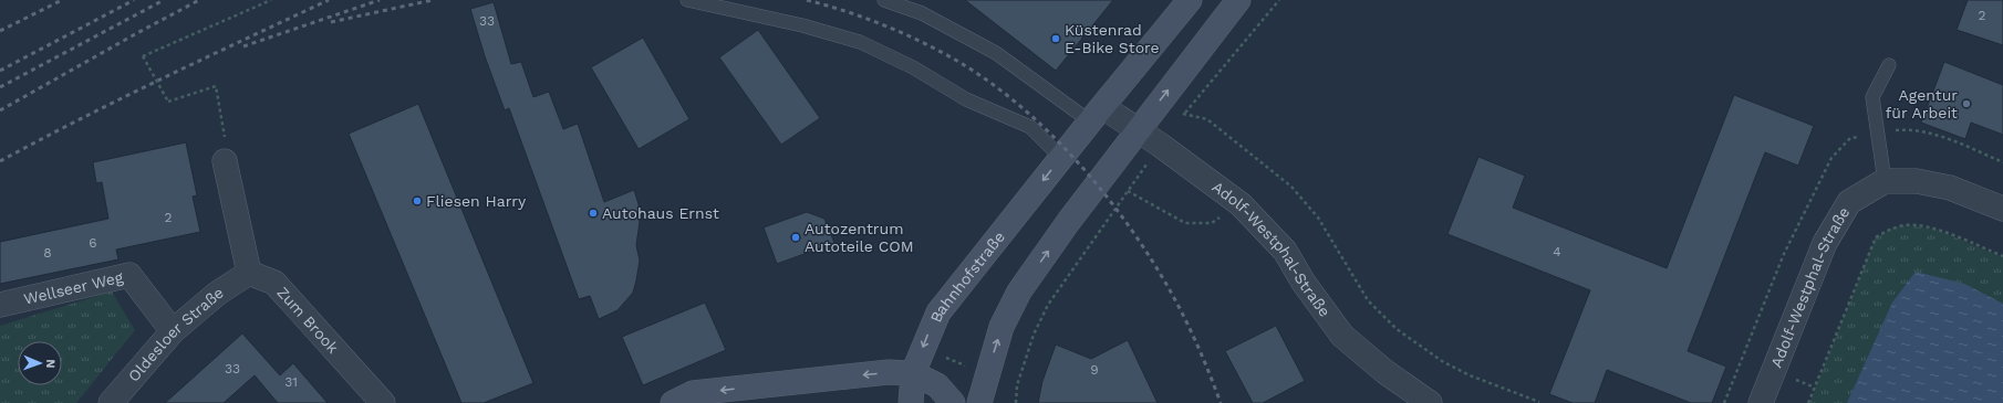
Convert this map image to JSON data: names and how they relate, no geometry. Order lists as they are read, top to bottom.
{
  "streets": {
    "main road": ["Bahnhofstraße"],
    "street": [
      "Adolf-Westphal-Straße",
      "Wellseer Weg",
      "Zum Brook",
      "Oldesloer Straße"
    ]
  },
  "crossings": [
    ["Adolf-Westphal-Straße", "Bahnhofstraße"],
    ["Wellseer Weg", "Oldesloer Straße"],
    ["Zum Brook", "Oldesloer Straße"]
  ],
  "places": [
    "Küstenrad E-Bike Store",
    "Agentur für Arbeit",
    "Fliesen Harry",
    "Autohaus Ernst",
    "Autozentrum Autoteile COM"
  ],
  "house_numbers": [
    "2",
    "33",
    "2",
    "6",
    "4",
    "8",
    "33",
    "9",
    "31"
  ],
  "north": "right"
}
